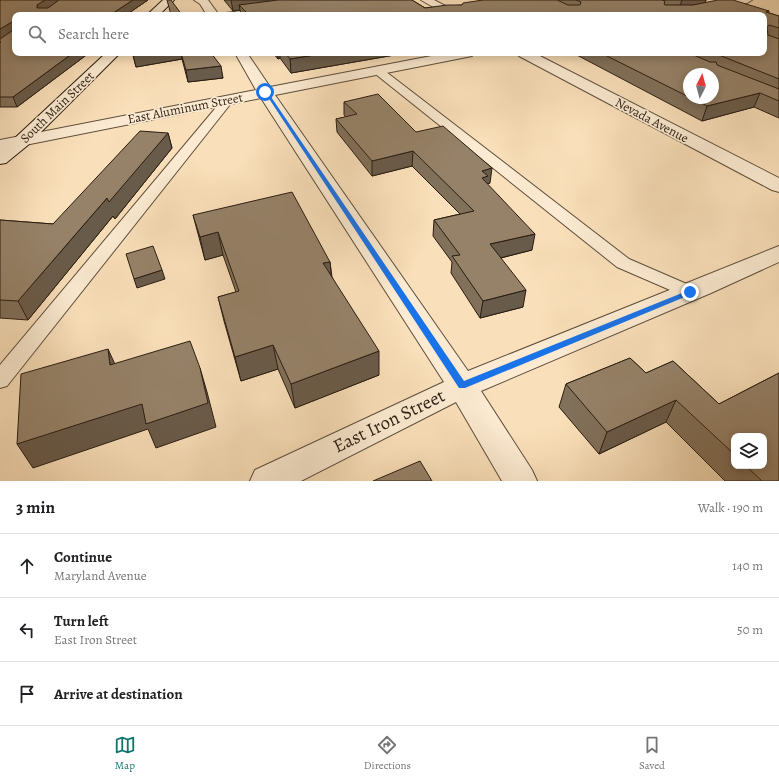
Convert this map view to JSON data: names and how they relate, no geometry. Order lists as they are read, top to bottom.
{
  "streets": {
    "street": [
      "South Main Street",
      "East Aluminum Street",
      "Nevada Avenue",
      "East Iron Street"
    ]
  },
  "crossings": [
    ["South Main Street", "East Aluminum Street"]
  ],
  "north": "top",
  "page": {
    "search": "Search here",
    "heading": ["3 min", "Walk · 190 m"],
    "list": [
      ["Continue", "Maryland Avenue", "140 m"],
      ["Turn left", "East Iron Street", "50 m"],
      "Arrive at destination"
    ],
    "nav": ["Map", "Directions", "Saved"]
  }
}
